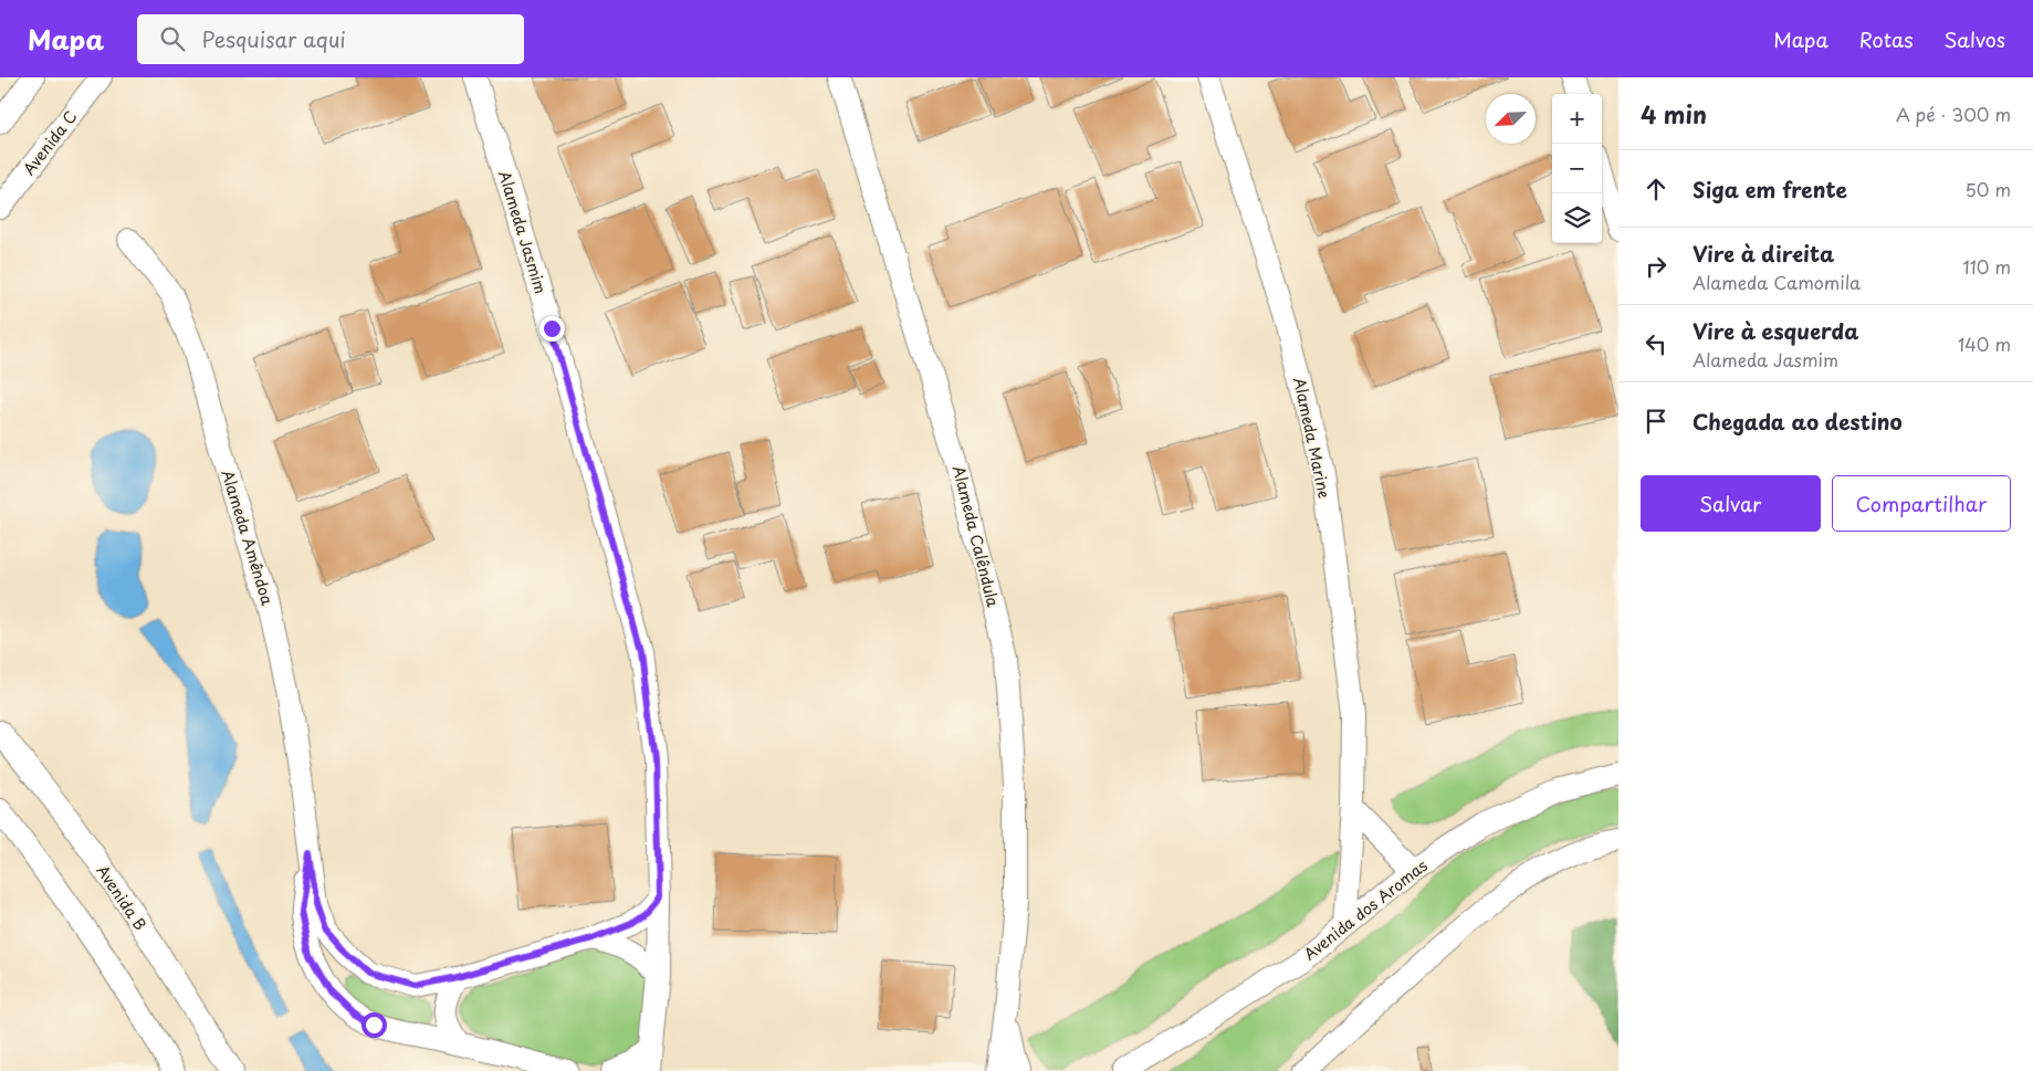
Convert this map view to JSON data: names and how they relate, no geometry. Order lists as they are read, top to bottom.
{
  "streets": {
    "street": [
      "Avenida C",
      "Alameda Jasmim",
      "Alameda Marine",
      "Alameda Calêndula",
      "Alameda Amêndoa",
      "Avenida B",
      "Avenida dos Aromas"
    ]
  },
  "crossings": [
    ["Alameda Marine", "Avenida dos Aromas"]
  ],
  "north": "bottom left",
  "page": {
    "header": "Mapa",
    "search": "Pesquisar aqui",
    "nav": ["Mapa", "Rotas", "Salvos"],
    "heading": ["4 min", "A pé · 300 m"],
    "map_buttons": ["+", "−"],
    "list": [
      ["Siga em frente", "50 m"],
      ["Vire à direita", "Alameda Camomila", "110 m"],
      ["Vire à esquerda", "Alameda Jasmim", "140 m"],
      "Chegada ao destino"
    ],
    "buttons": ["Salvar", "Compartilhar"]
  }
}
